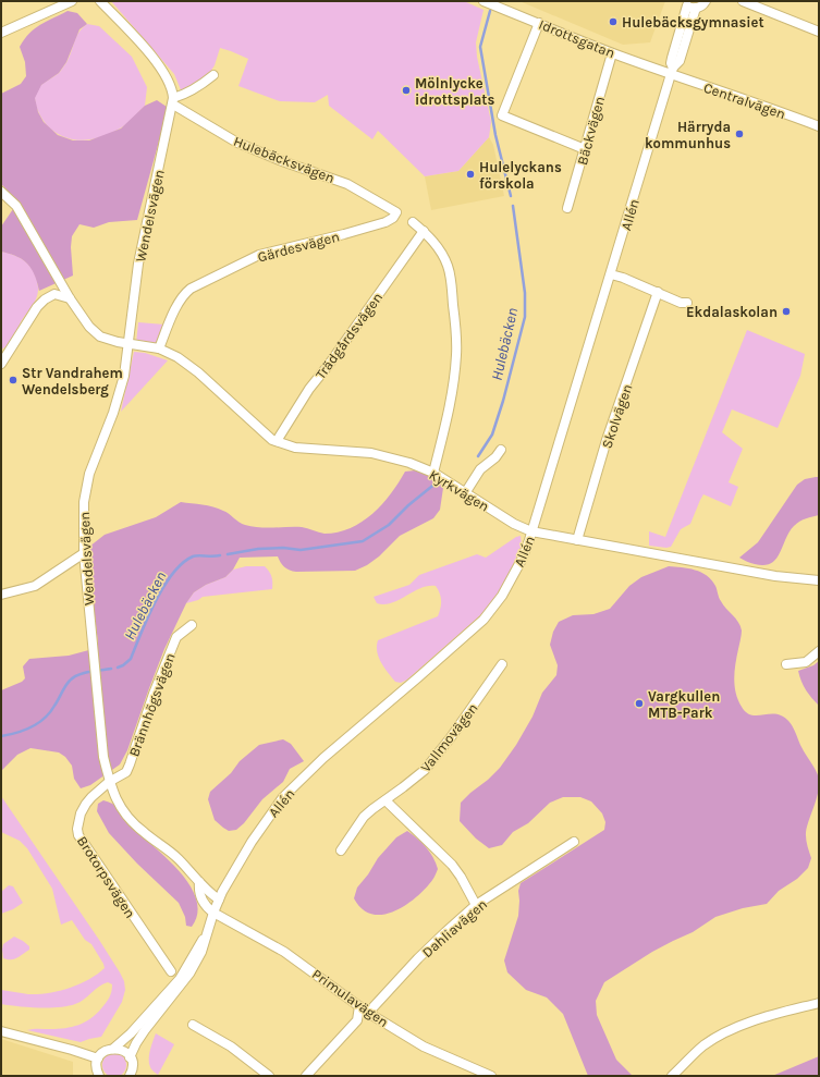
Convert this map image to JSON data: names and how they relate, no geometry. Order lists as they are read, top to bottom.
{
  "streets": {
    "street": [
      "Idrottsgatan",
      "Centralvägen",
      "Bäckvägen",
      "Hulebäcksvägen",
      "Allén",
      "Wendelsvägen",
      "Gärdesvägen",
      "Trädgårdsvägen",
      "Skolvägen",
      "Kyrkvägen",
      "Brännhögsvägen",
      "Vallmovägen",
      "Brotorpsvägen",
      "Dahliavägen",
      "Primulavägen"
    ]
  },
  "crossings": [
    ["Idrottsgatan", "Centralvägen"],
    ["Idrottsgatan", "Bäckvägen"],
    ["Idrottsgatan", "Allén"],
    ["Centralvägen", "Allén"],
    ["Hulebäcksvägen", "Wendelsvägen"],
    ["Hulebäcksvägen", "Gärdesvägen"],
    ["Allén", "Wendelsvägen"],
    ["Allén", "Kyrkvägen"],
    ["Allén", "Primulavägen"],
    ["Wendelsvägen", "Kyrkvägen"],
    ["Wendelsvägen", "Brännhögsvägen"],
    ["Wendelsvägen", "Brotorpsvägen"],
    ["Gärdesvägen", "Kyrkvägen"],
    ["Trädgårdsvägen", "Kyrkvägen"],
    ["Skolvägen", "Kyrkvägen"],
    ["Brännhögsvägen", "Brotorpsvägen"],
    ["Dahliavägen", "Primulavägen"]
  ],
  "water": ["Hulebäcken"],
  "places": [
    "Hulebäcksgymnasiet",
    "Mölnlycke idrottsplats",
    "Härryda kommunhus",
    "Hulelyckans förskola",
    "Ekdalaskolan",
    "Str Vandrahem Wendelsberg",
    "Vargkullen MTB-Park"
  ]
}
